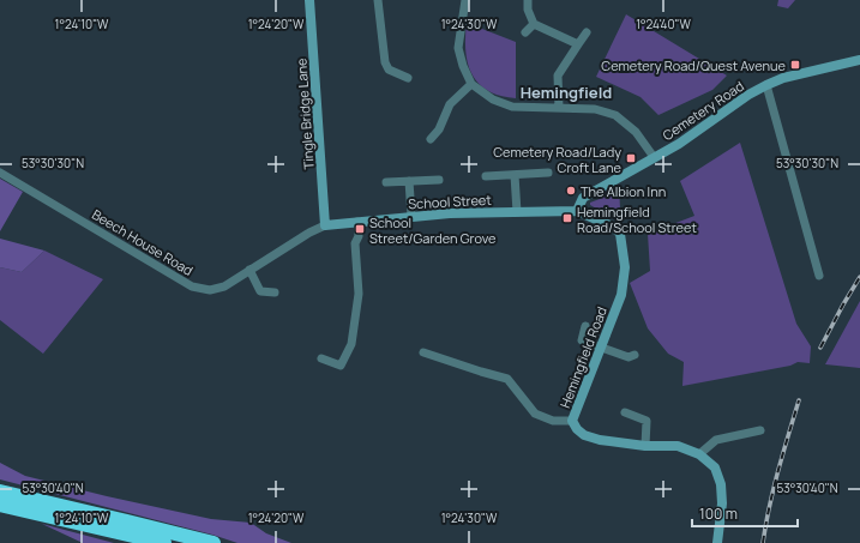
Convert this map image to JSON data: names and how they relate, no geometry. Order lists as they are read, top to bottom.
{
  "streets": {
    "street": [
      "Cemetery Road",
      "Tingle Bridge Lane",
      "School Street",
      "Beech House Road",
      "Hemingfield Road"
    ]
  },
  "crossings": [
    ["Cemetery Road", "School Street"],
    ["Cemetery Road", "Hemingfield Road"],
    ["Tingle Bridge Lane", "School Street"],
    ["Tingle Bridge Lane", "Beech House Road"],
    ["School Street", "Beech House Road"],
    ["School Street", "Hemingfield Road"]
  ],
  "districts": ["Hemingfield"],
  "places": {
    "transit": [
      "Cemetery Road/Quest Avenue",
      "Cemetery Road/Lady Croft Lane",
      "Hemingfield Road/School Street",
      "School Street/Garden Grove"
    ],
    "other": ["The Albion Inn"]
  },
  "scale_bar": "100 m",
  "coordinates": [
    "1°24'10\"W",
    "1°24'20\"W",
    "1°24'30\"W",
    "1°24'40\"W",
    "53°30'30\"N",
    "53°30'40\"N"
  ]
}
